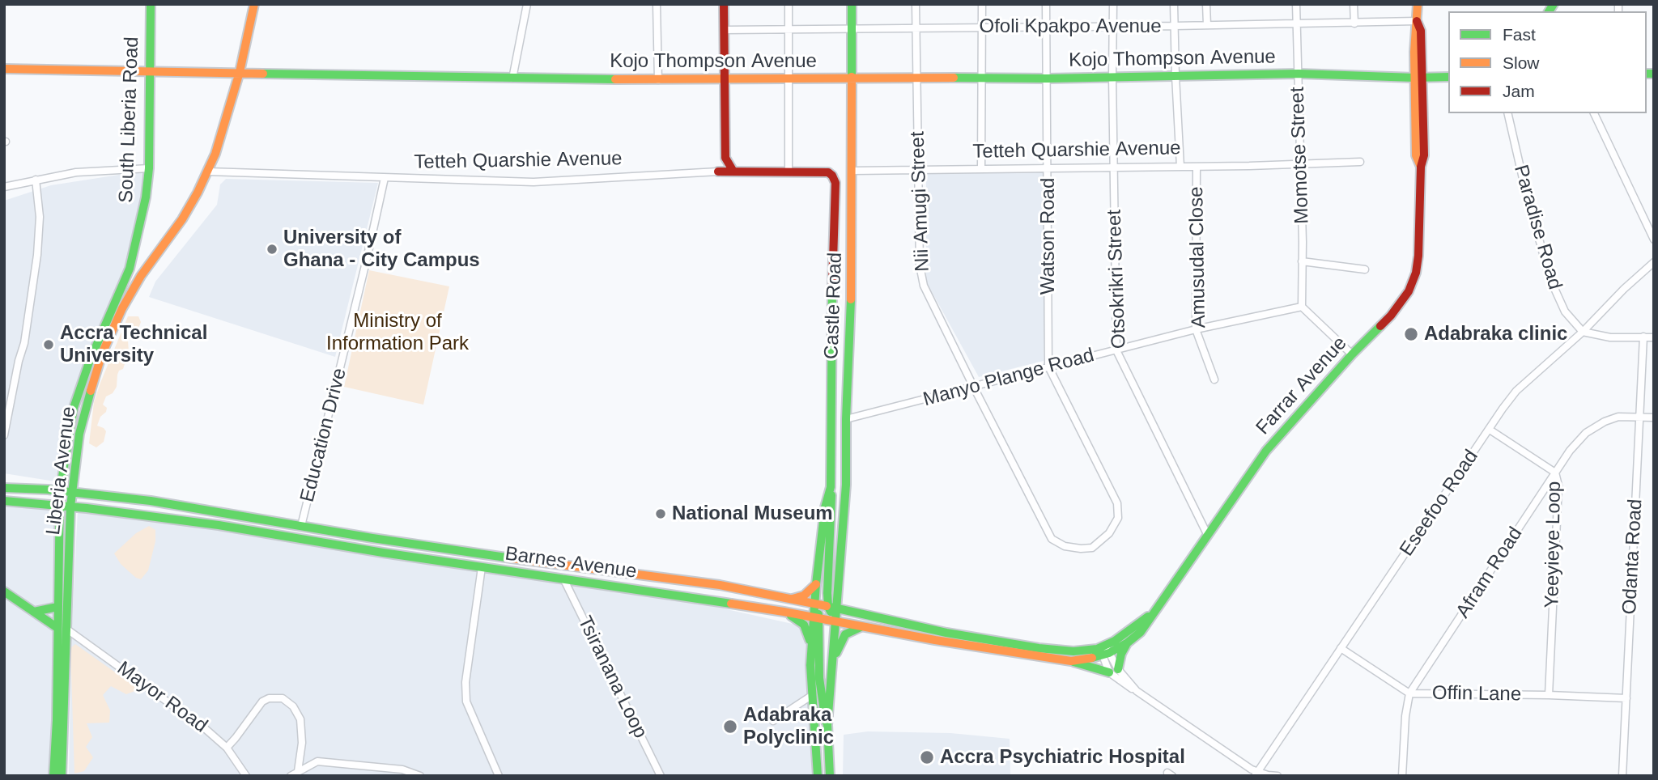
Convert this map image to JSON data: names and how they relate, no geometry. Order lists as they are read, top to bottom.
{
  "streets": {
    "main road": [
      "Kojo Thompson Avenue",
      "South Liberia Road",
      "Tetteh Quarshie Avenue",
      "Castle Road",
      "Farrar Avenue",
      "Liberia Avenue",
      "Barnes Avenue"
    ],
    "street": [
      "Ofoli Kpakpo Avenue",
      "Momotse Street",
      "Nii Amugi Street",
      "Paradise Road",
      "Watson Road",
      "Amusudal Close",
      "Otsokrikri Street",
      "Manyo Plange Road",
      "Education Drive",
      "Eseefoo Road",
      "Yeeyieye Loop",
      "Odanta Road",
      "Afram Road",
      "Tsiranana Loop",
      "Offin Lane",
      "Mayor Road"
    ]
  },
  "crossings": [
    ["Ofoli Kpakpo Avenue", "Momotse Street"],
    ["Ofoli Kpakpo Avenue", "Nii Amugi Street"],
    ["Ofoli Kpakpo Avenue", "Watson Road"],
    ["Ofoli Kpakpo Avenue", "Otsokrikri Street"],
    ["Ofoli Kpakpo Avenue", "Castle Road"],
    ["Ofoli Kpakpo Avenue", "Farrar Avenue"],
    ["Kojo Thompson Avenue", "South Liberia Road"],
    ["Kojo Thompson Avenue", "Momotse Street"],
    ["Kojo Thompson Avenue", "Nii Amugi Street"],
    ["Kojo Thompson Avenue", "Watson Road"],
    ["Kojo Thompson Avenue", "Otsokrikri Street"],
    ["Kojo Thompson Avenue", "Castle Road"],
    ["Kojo Thompson Avenue", "Farrar Avenue"],
    ["Kojo Thompson Avenue", "Liberia Avenue"],
    ["South Liberia Road", "Liberia Avenue"],
    ["Tetteh Quarshie Avenue", "Momotse Street"],
    ["Tetteh Quarshie Avenue", "Nii Amugi Street"],
    ["Tetteh Quarshie Avenue", "Watson Road"],
    ["Tetteh Quarshie Avenue", "Amusudal Close"],
    ["Tetteh Quarshie Avenue", "Otsokrikri Street"],
    ["Tetteh Quarshie Avenue", "Castle Road"],
    ["Tetteh Quarshie Avenue", "Education Drive"],
    ["Tetteh Quarshie Avenue", "Liberia Avenue"],
    ["Momotse Street", "Manyo Plange Road"],
    ["Nii Amugi Street", "Watson Road"],
    ["Nii Amugi Street", "Manyo Plange Road"],
    ["Paradise Road", "Eseefoo Road"],
    ["Watson Road", "Manyo Plange Road"],
    ["Amusudal Close", "Manyo Plange Road"],
    ["Otsokrikri Street", "Manyo Plange Road"],
    ["Otsokrikri Street", "Farrar Avenue"],
    ["Castle Road", "Manyo Plange Road"],
    ["Castle Road", "Barnes Avenue"],
    ["Farrar Avenue", "Barnes Avenue"],
    ["Education Drive", "Barnes Avenue"],
    ["Liberia Avenue", "Barnes Avenue"],
    ["Liberia Avenue", "Mayor Road"],
    ["Eseefoo Road", "Yeeyieye Loop"],
    ["Eseefoo Road", "Offin Lane"],
    ["Yeeyieye Loop", "Afram Road"],
    ["Yeeyieye Loop", "Offin Lane"],
    ["Odanta Road", "Afram Road"],
    ["Odanta Road", "Offin Lane"],
    ["Barnes Avenue", "Tsiranana Loop"],
    ["Afram Road", "Offin Lane"]
  ],
  "parks": ["Ministry of Information Park"],
  "places": [
    "University of Ghana - City Campus",
    "Adabraka clinic",
    "Accra Technical University",
    "National Museum",
    "Adabraka Polyclinic",
    "Accra Psychiatric Hospital"
  ],
  "legend": ["Fast", "Slow", "Jam"]
}
